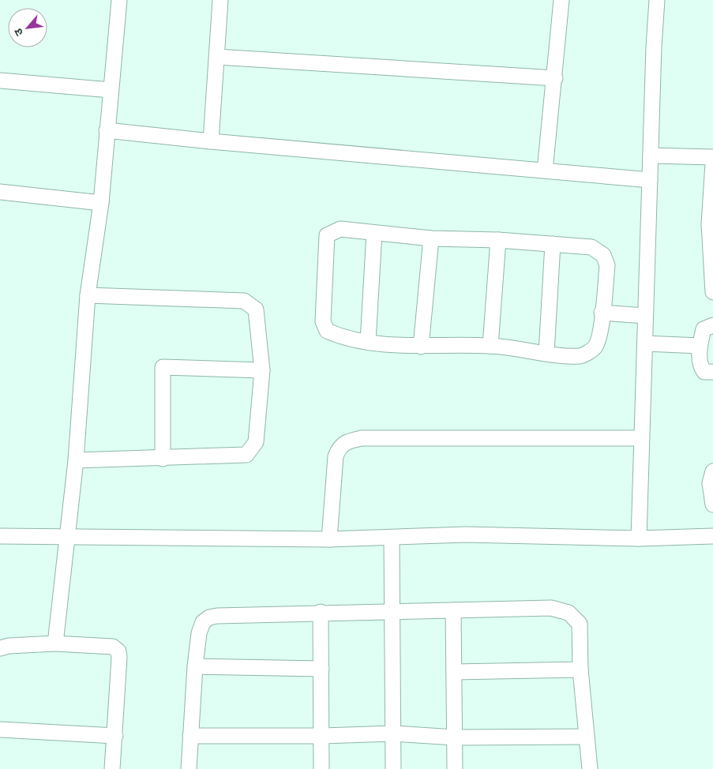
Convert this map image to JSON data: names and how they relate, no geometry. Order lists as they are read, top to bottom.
{
  "north": "bottom left"
}
